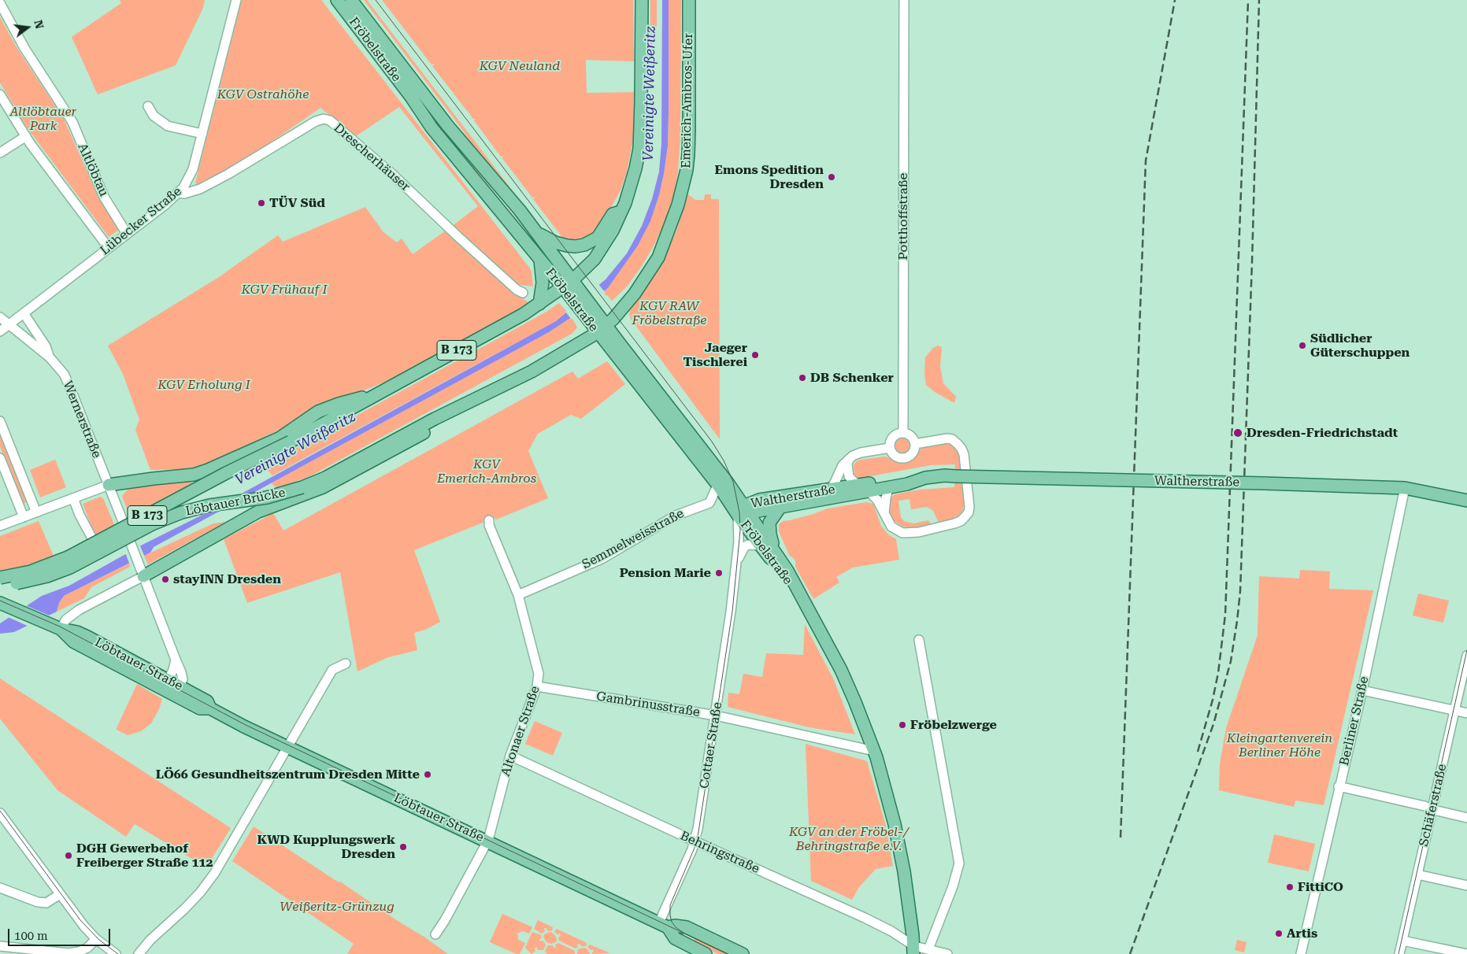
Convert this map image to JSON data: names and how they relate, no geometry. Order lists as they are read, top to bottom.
{
  "streets": {
    "main road": [
      "Fröbelstraße",
      "Emerich-Ambros-Ufer",
      "B 173",
      "Waltherstraße",
      "Löbtauer Brücke",
      "Löbtauer Straße"
    ],
    "street": [
      "Drescherhäuser",
      "Altlöbtau",
      "Potthoffstraße",
      "Lübecker Straße",
      "Wernerstraße",
      "Semmelweisstraße",
      "Gambrinusstraße",
      "Berliner Straße",
      "Altonaer Straße",
      "Cottaer Straße",
      "Schäferstraße",
      "Behringstraße"
    ]
  },
  "crossings": [
    ["Fröbelstraße", "Emerich-Ambros-Ufer"],
    ["Fröbelstraße", "Waltherstraße"],
    ["Fröbelstraße", "Semmelweisstraße"],
    ["Fröbelstraße", "Gambrinusstraße"],
    ["Fröbelstraße", "Cottaer Straße"],
    ["Fröbelstraße", "Behringstraße"],
    ["Emerich-Ambros-Ufer", "Löbtauer Brücke"],
    ["Drescherhäuser", "Lübecker Straße"],
    ["Altlöbtau", "Lübecker Straße"],
    ["Lübecker Straße", "Wernerstraße"],
    ["B 173", "Löbtauer Brücke"],
    ["Waltherstraße", "Berliner Straße"],
    ["Waltherstraße", "Cottaer Straße"],
    ["Semmelweisstraße", "Altonaer Straße"],
    ["Löbtauer Straße", "Altonaer Straße"],
    ["Löbtauer Straße", "Cottaer Straße"],
    ["Gambrinusstraße", "Altonaer Straße"],
    ["Gambrinusstraße", "Cottaer Straße"],
    ["Altonaer Straße", "Behringstraße"],
    ["Cottaer Straße", "Behringstraße"]
  ],
  "water": ["Vereinigte Weißeritz"],
  "parks": [
    "KGV Neuland",
    "KGV Ostrahöhe",
    "Altlöbtauer Park",
    "KGV Frühauf I",
    "KGV RAW Fröbelstraße",
    "KGV Erholung I",
    "KGV Emerich-Ambros",
    "Kleingartenverein Berliner Höhe",
    "KGV an der Fröbel-/ Behringstraße e.V.",
    "Weißeritz-Grünzug"
  ],
  "places": [
    "Emons Spedition Dresden",
    "TÜV Süd",
    "Südlicher Güterschuppen",
    "Jaeger Tischlerei",
    "DB Schenker",
    "Dresden-Friedrichstadt",
    "Pension Marie",
    "stayINN Dresden",
    "Fröbelzwerge",
    "LÖ66 Gesundheitszentrum Dresden Mitte",
    "KWD Kupplungswerk Dresden",
    "DGH Gewerbehof Freiberger Straße 112",
    "FittiCO",
    "Artis"
  ],
  "scale_bar": "100 m",
  "north": "right"
}
